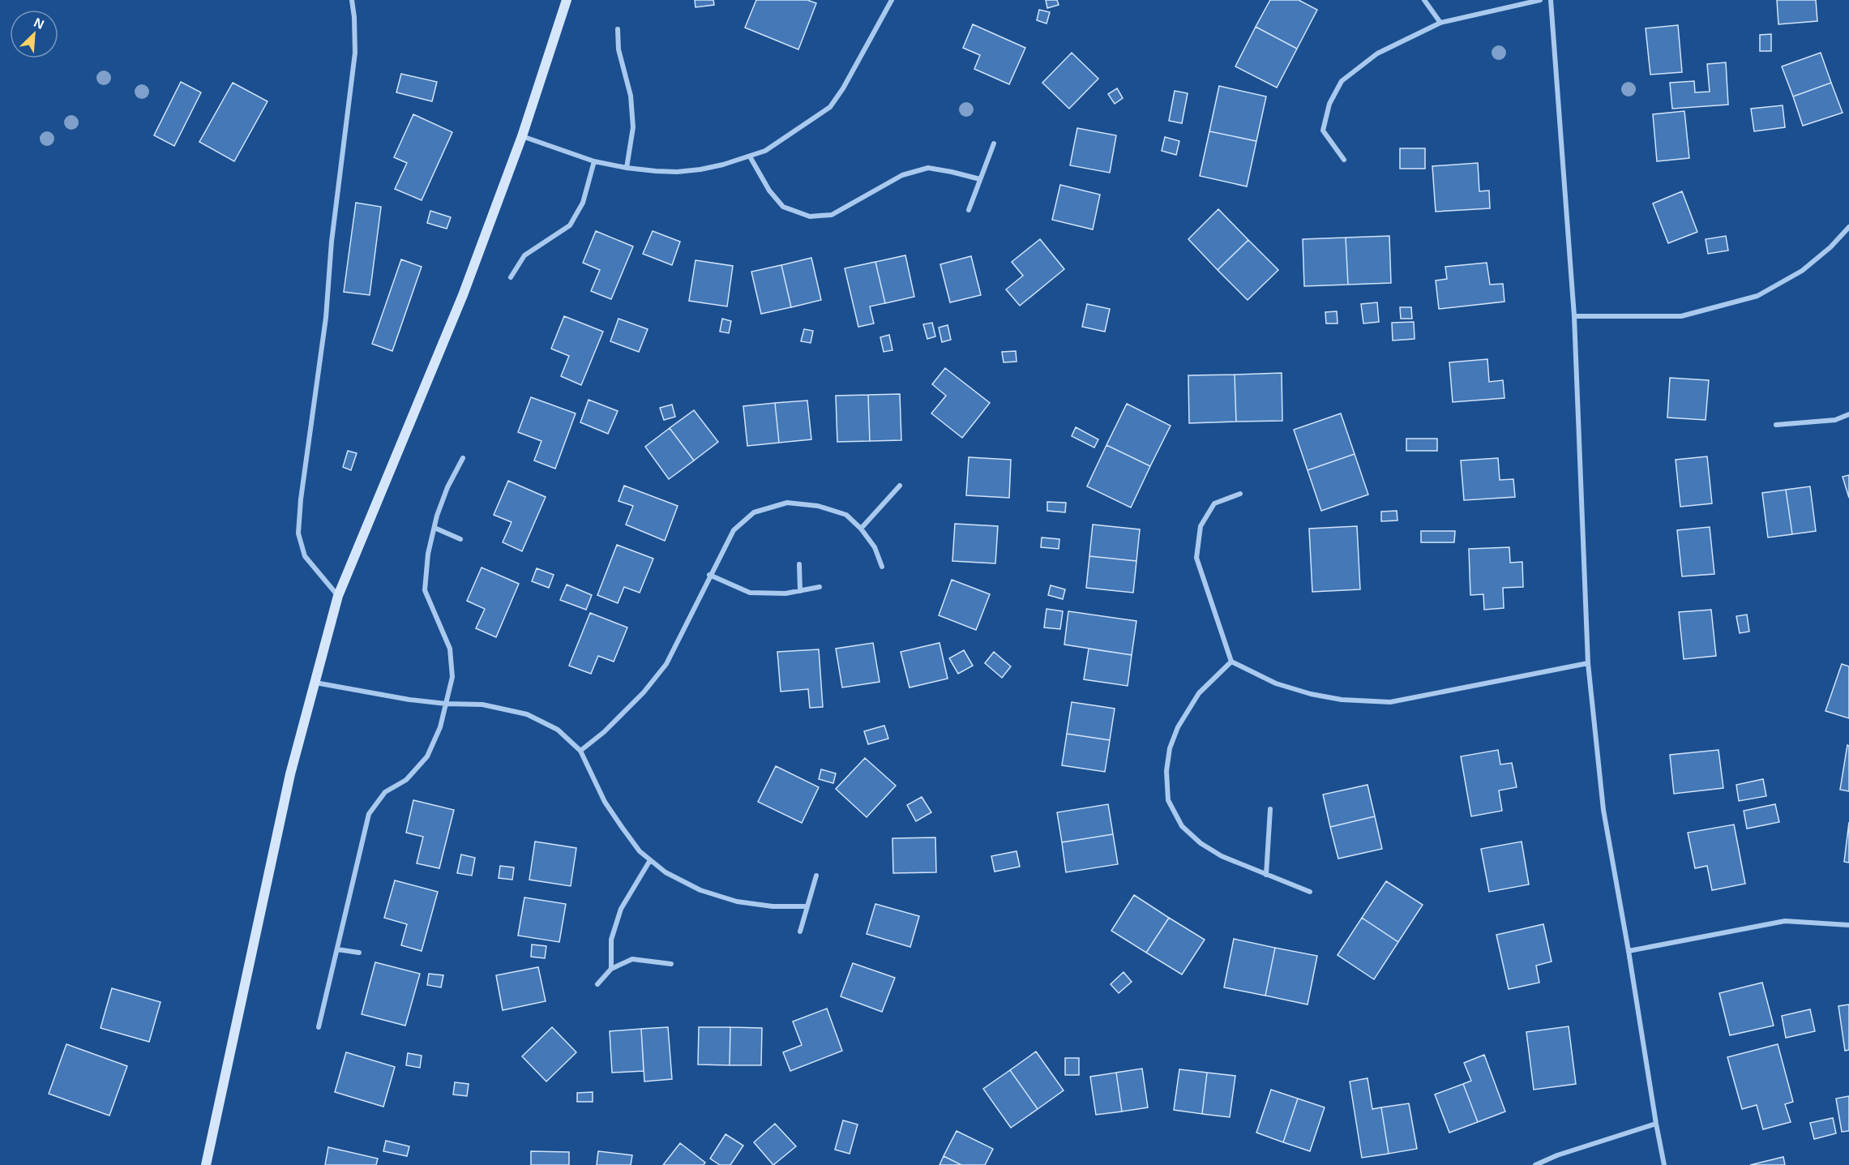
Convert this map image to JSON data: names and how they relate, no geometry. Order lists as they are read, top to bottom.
{
  "north": "top right"
}
